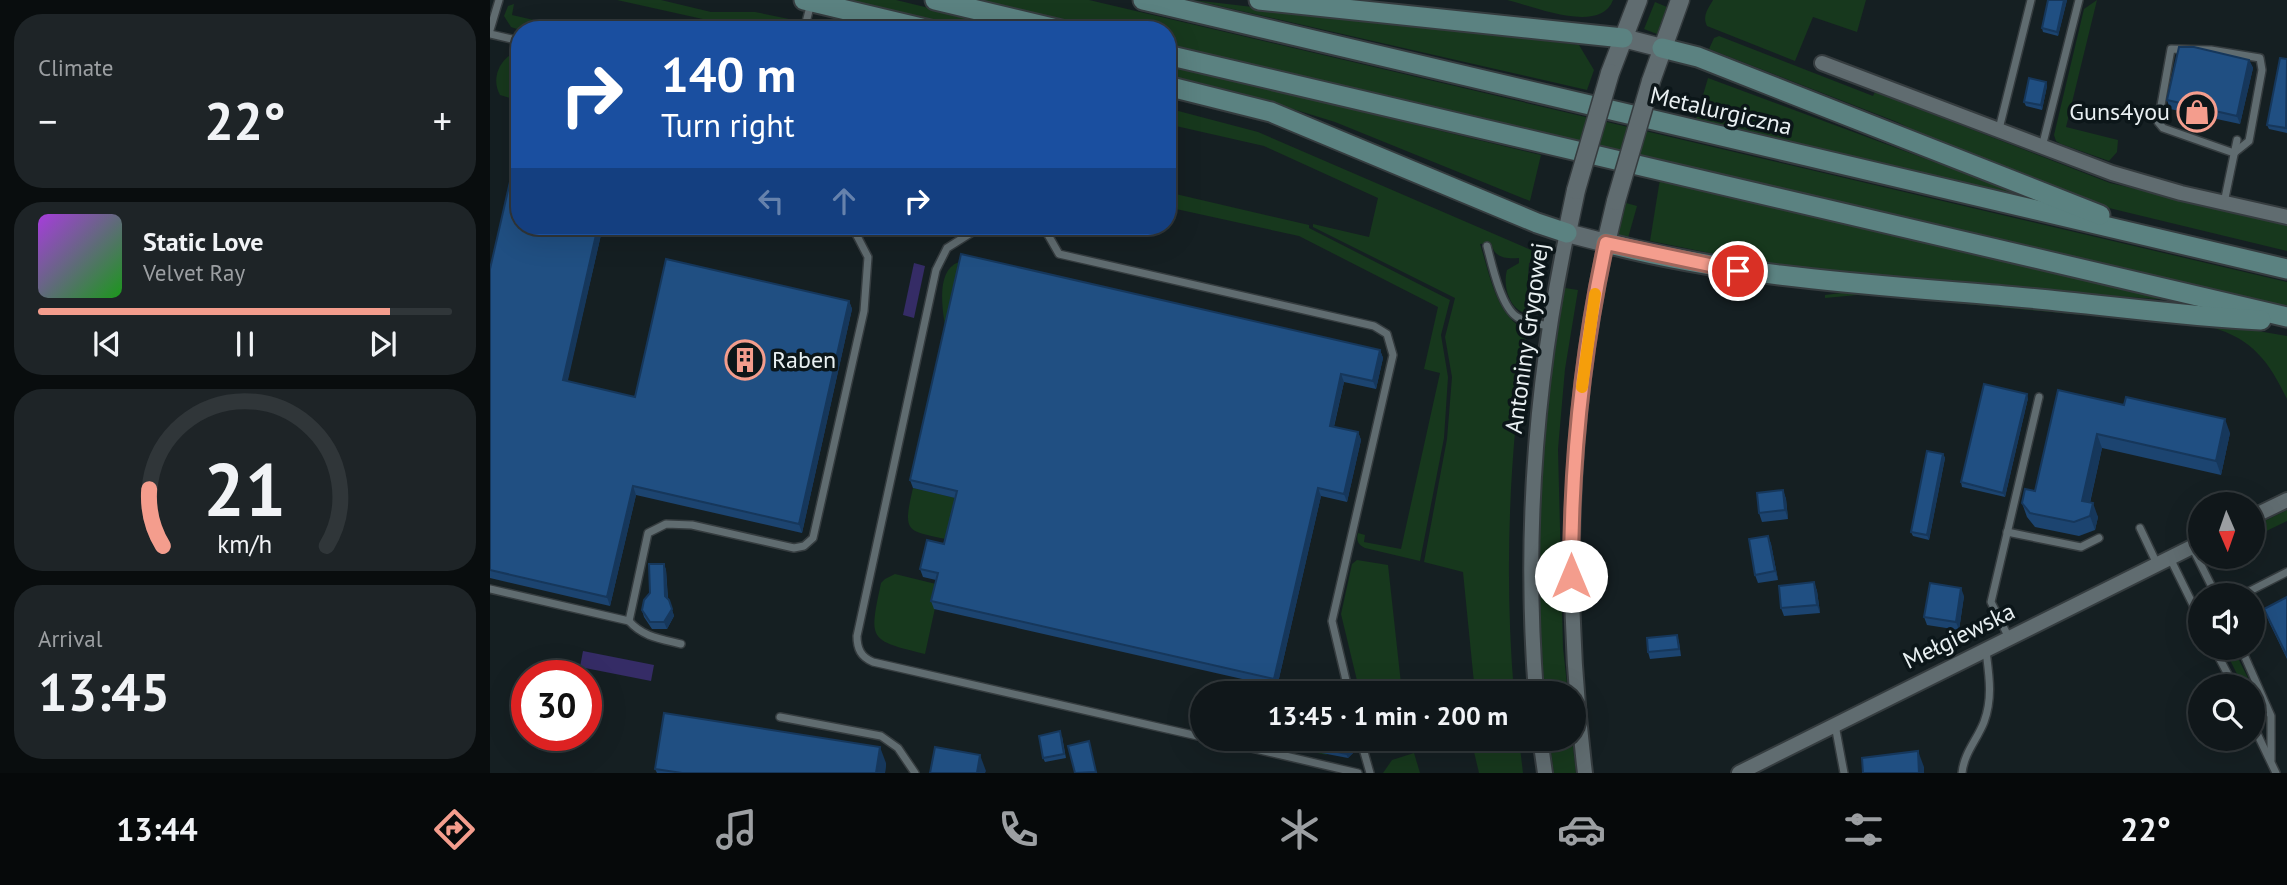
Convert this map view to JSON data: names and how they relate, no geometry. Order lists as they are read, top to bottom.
{
  "streets": {
    "main road": ["Metalurgiczna"],
    "street": ["Antoniny Grygowej", "Mełgiewska"]
  },
  "crossings": [
    ["Metalurgiczna", "Antoniny Grygowej"]
  ],
  "places": {
    "shop": ["Guns4you"],
    "building": ["Raben"]
  },
  "north": "bottom",
  "page": {
    "tile": [
      "Climate",
      ["Arrival", "13:45"]
    ],
    "turn": ["140 m", "Turn right"],
    "heat": ["−", "22°", "+"],
    "song": ["Static Love", "Velvet Ray"],
    "limit": "30",
    "trip": "13:45 · 1 min · 200 m",
    "tabs": ["13:44", "22°"],
    "gauge": ["21", "km/h"]
  }
}
